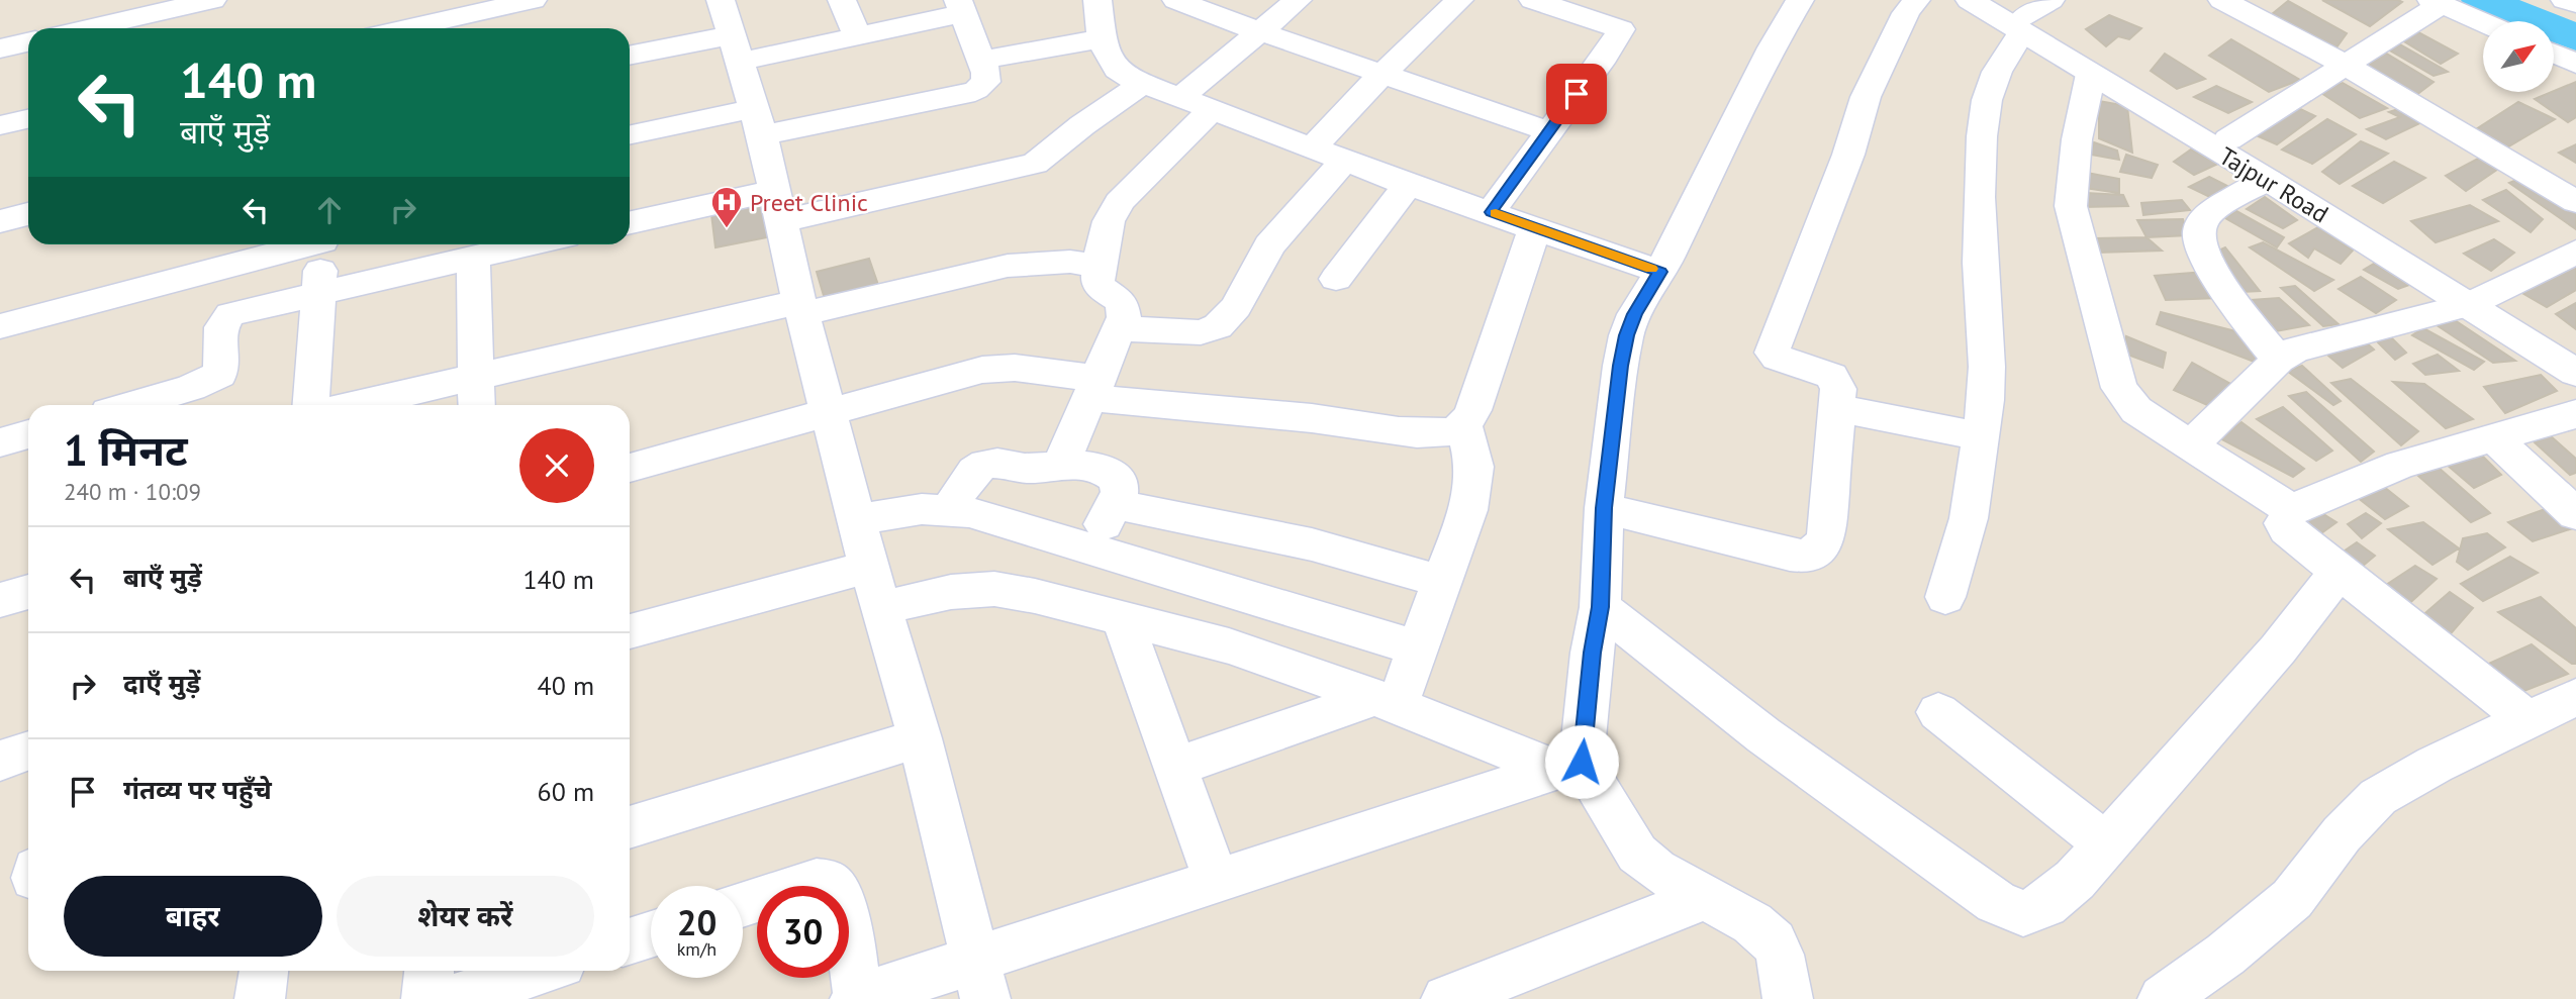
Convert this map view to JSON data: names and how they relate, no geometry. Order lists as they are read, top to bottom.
{
  "streets": {
    "street": ["Tajpur Road"]
  },
  "places": {
    "hospital": ["Preet Clinic"]
  },
  "north": "top right",
  "page": {
    "turn": ["140 m", "बाएँ मुड़ें"],
    "heading": ["1 मिनट", "240 m · 10:09"],
    "list": [
      {
        "name": "बाएँ मुड़ें",
        "value": "140 m"
      },
      {
        "name": "दाएँ मुड़ें",
        "value": "40 m"
      },
      {
        "name": "गंतव्य पर पहुँचे",
        "value": "60 m"
      }
    ],
    "buttons": ["बाहर", "शेयर करें"],
    "speed": "20 km/h",
    "limit": "30"
  }
}
